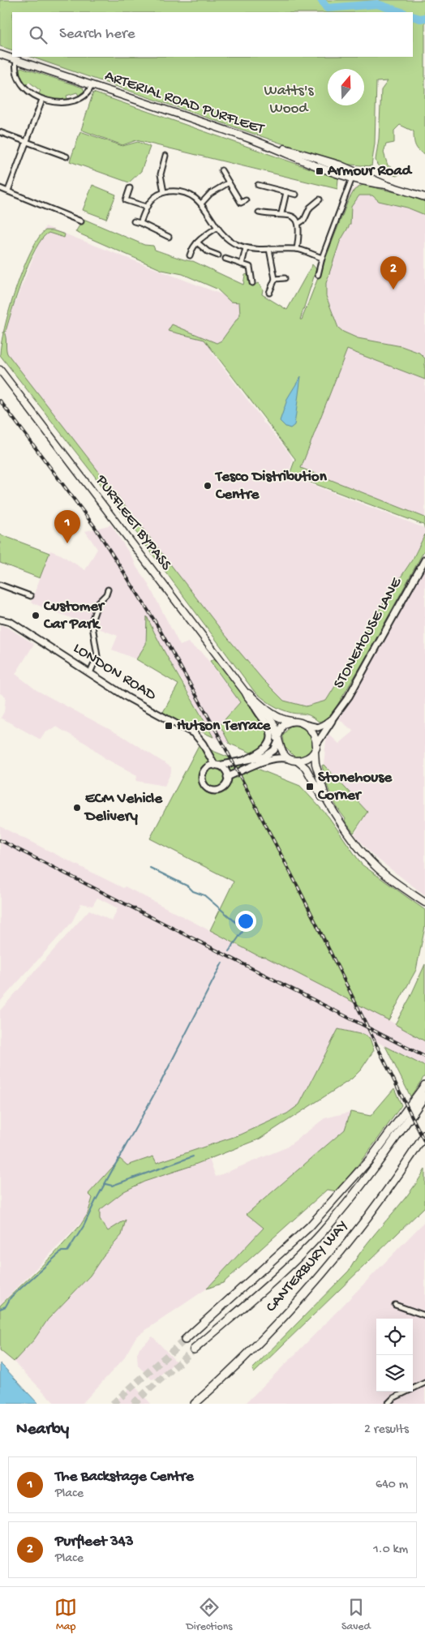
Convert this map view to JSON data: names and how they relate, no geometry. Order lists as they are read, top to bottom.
{
  "streets": {
    "highway": ["CANTERBURY WAY"],
    "main road": ["ARTERIAL ROAD PURFLEET", "PURFLEET BYPASS"],
    "street": ["STONEHOUSE LANE", "LONDON ROAD"]
  },
  "crossings": [
    ["PURFLEET BYPASS", "STONEHOUSE LANE"]
  ],
  "parks": ["Watts's Wood"],
  "places": {
    "transit": ["Armour Road", "Hutson Terrace", "Stonehouse Corner"],
    "other": ["Tesco Distribution Centre", "Customer Car Park", "ECM Vehicle Delivery"]
  },
  "north": "top",
  "page": {
    "search": "Search here",
    "pins": ["2", "1"],
    "heading": ["Nearby", "2 results"],
    "list": [
      {
        "mark": "1",
        "name": "The Backstage Centre",
        "note": "Place",
        "value": "640 m"
      },
      {
        "mark": "2",
        "name": "Purfleet 343",
        "note": "Place",
        "value": "1.0 km"
      }
    ],
    "nav": ["Map", "Directions", "Saved"]
  }
}
